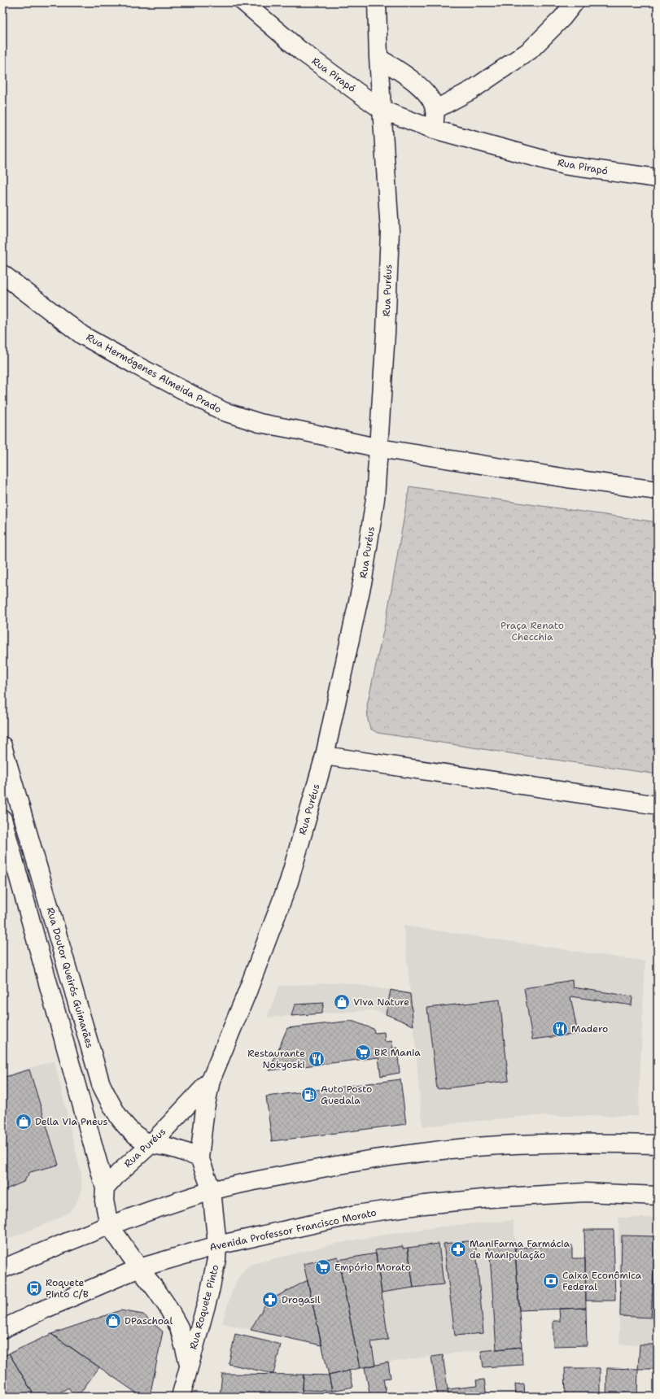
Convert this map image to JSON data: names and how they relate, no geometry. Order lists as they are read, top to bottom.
{
  "streets": {
    "main road": [
      "Rua Pirapó",
      "Rua Puréus",
      "Rua Hermógenes Almeida Prado",
      "Rua Doutor Queirós Guimarães",
      "Avenida Professor Francisco Morato",
      "Rua Roquete Pinto"
    ]
  },
  "crossings": [
    ["Rua Pirapó", "Rua Puréus"],
    ["Rua Puréus", "Rua Hermógenes Almeida Prado"],
    ["Rua Puréus", "Rua Doutor Queirós Guimarães"],
    ["Rua Puréus", "Rua Roquete Pinto"],
    ["Avenida Professor Francisco Morato", "Rua Roquete Pinto"]
  ],
  "parks": ["Praça Renato Checchia"],
  "places": {
    "shop": ["Viva Nature", "Della Via Pneus", "DPaschoal"],
    "restaurant": ["Madero", "Restaurante Nokyoski"],
    "supermarket": ["BR Mania", "Empório Morato"],
    "fuel station": ["Auto Posto Guedala"],
    "pharmacy": ["ManiFarma Farmácia de Manipulação", "Drogasil"],
    "bank": ["Caixa Econômica Federal"],
    "bus stop": ["Roquete Pinto C/B"]
  }
}
